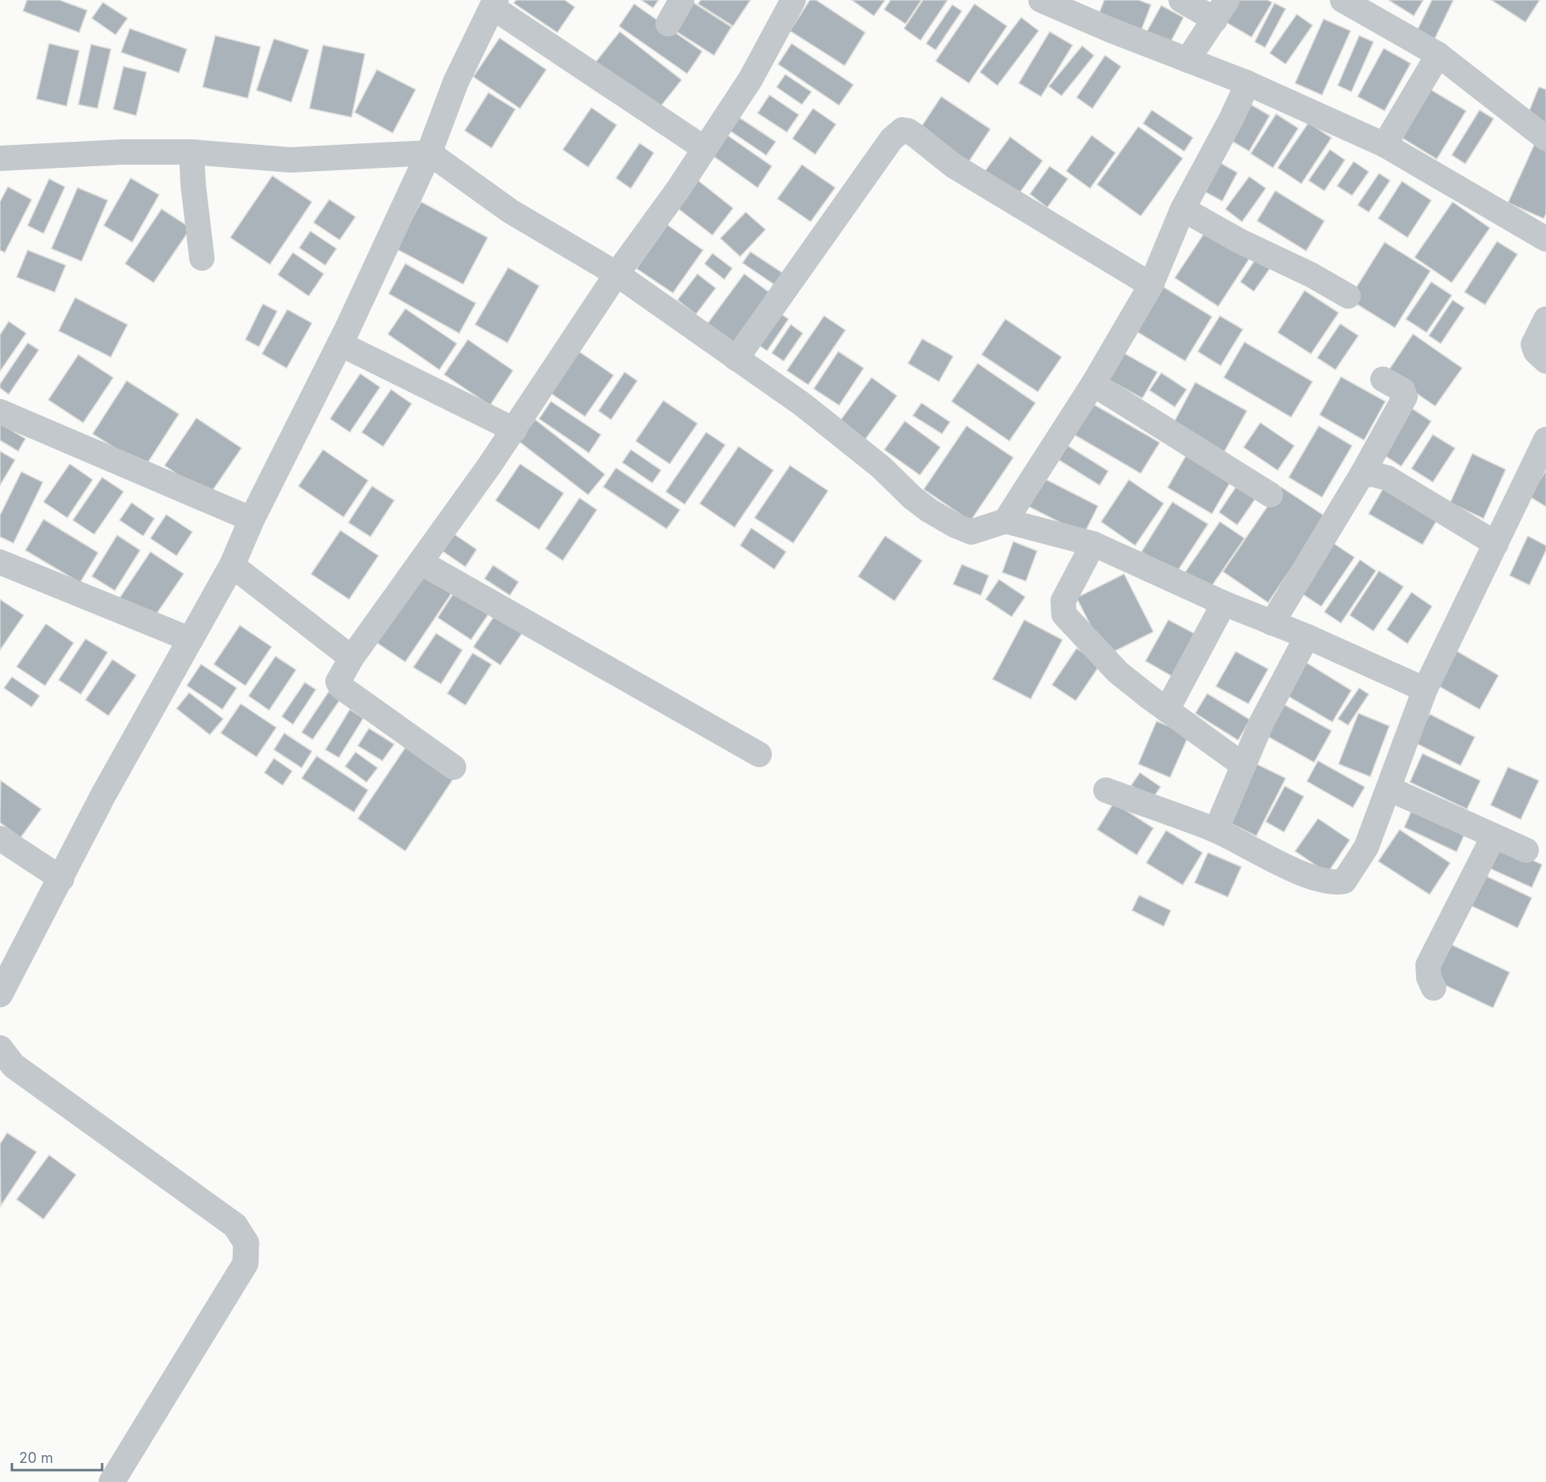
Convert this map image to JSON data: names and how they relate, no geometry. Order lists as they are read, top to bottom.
{
  "scale_bar": "20 m"
}
